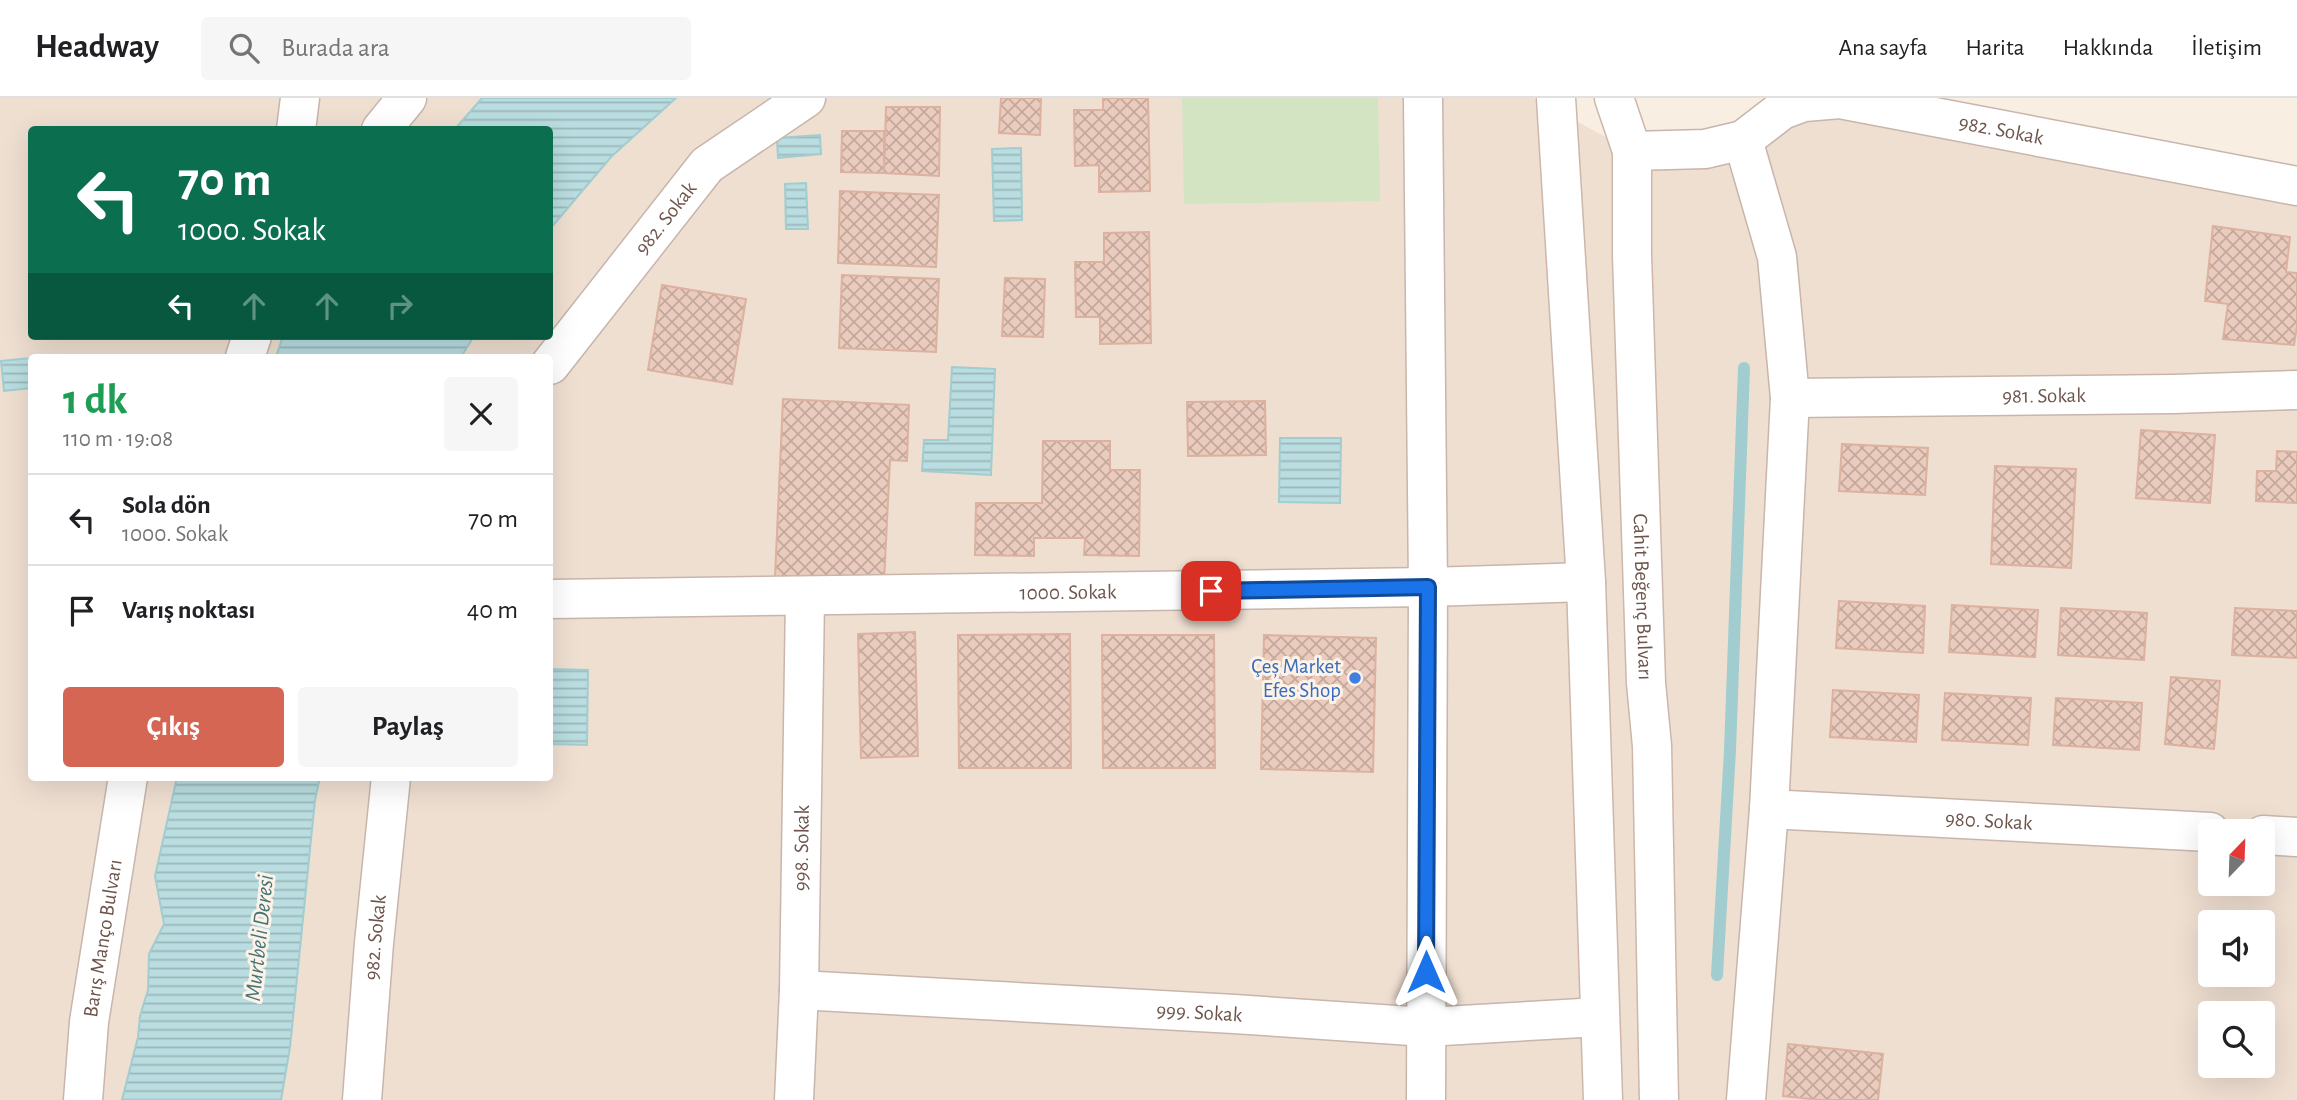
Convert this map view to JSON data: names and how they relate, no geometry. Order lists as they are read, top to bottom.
{
  "streets": {
    "street": [
      "982. Sokak",
      "981. Sokak",
      "1000. Sokak",
      "Cahit Beğenç Bulvarı",
      "980. Sokak",
      "998. Sokak",
      "Barış Manço Bulvarı",
      "999. Sokak"
    ]
  },
  "crossings": [
    ["982. Sokak", "Cahit Beğenç Bulvarı"],
    ["1000. Sokak", "998. Sokak"],
    ["998. Sokak", "999. Sokak"]
  ],
  "water": ["Murtbeli Deresi"],
  "places": ["Çeș Market Efes Shop"],
  "north": "top right",
  "page": {
    "header": "Headway",
    "search": "Burada ara",
    "nav": [
      "Ana sayfa",
      "Harita",
      "Hakkında",
      "İletişim"
    ],
    "turn": ["70 m", "1000. Sokak"],
    "heading": ["1 dk", "110 m · 19:08"],
    "list": [
      {
        "name": "Sola dön",
        "note": "1000. Sokak",
        "value": "70 m"
      },
      {
        "name": "Varış noktası",
        "value": "40 m"
      }
    ],
    "buttons": ["Çıkış", "Paylaş"]
  }
}
